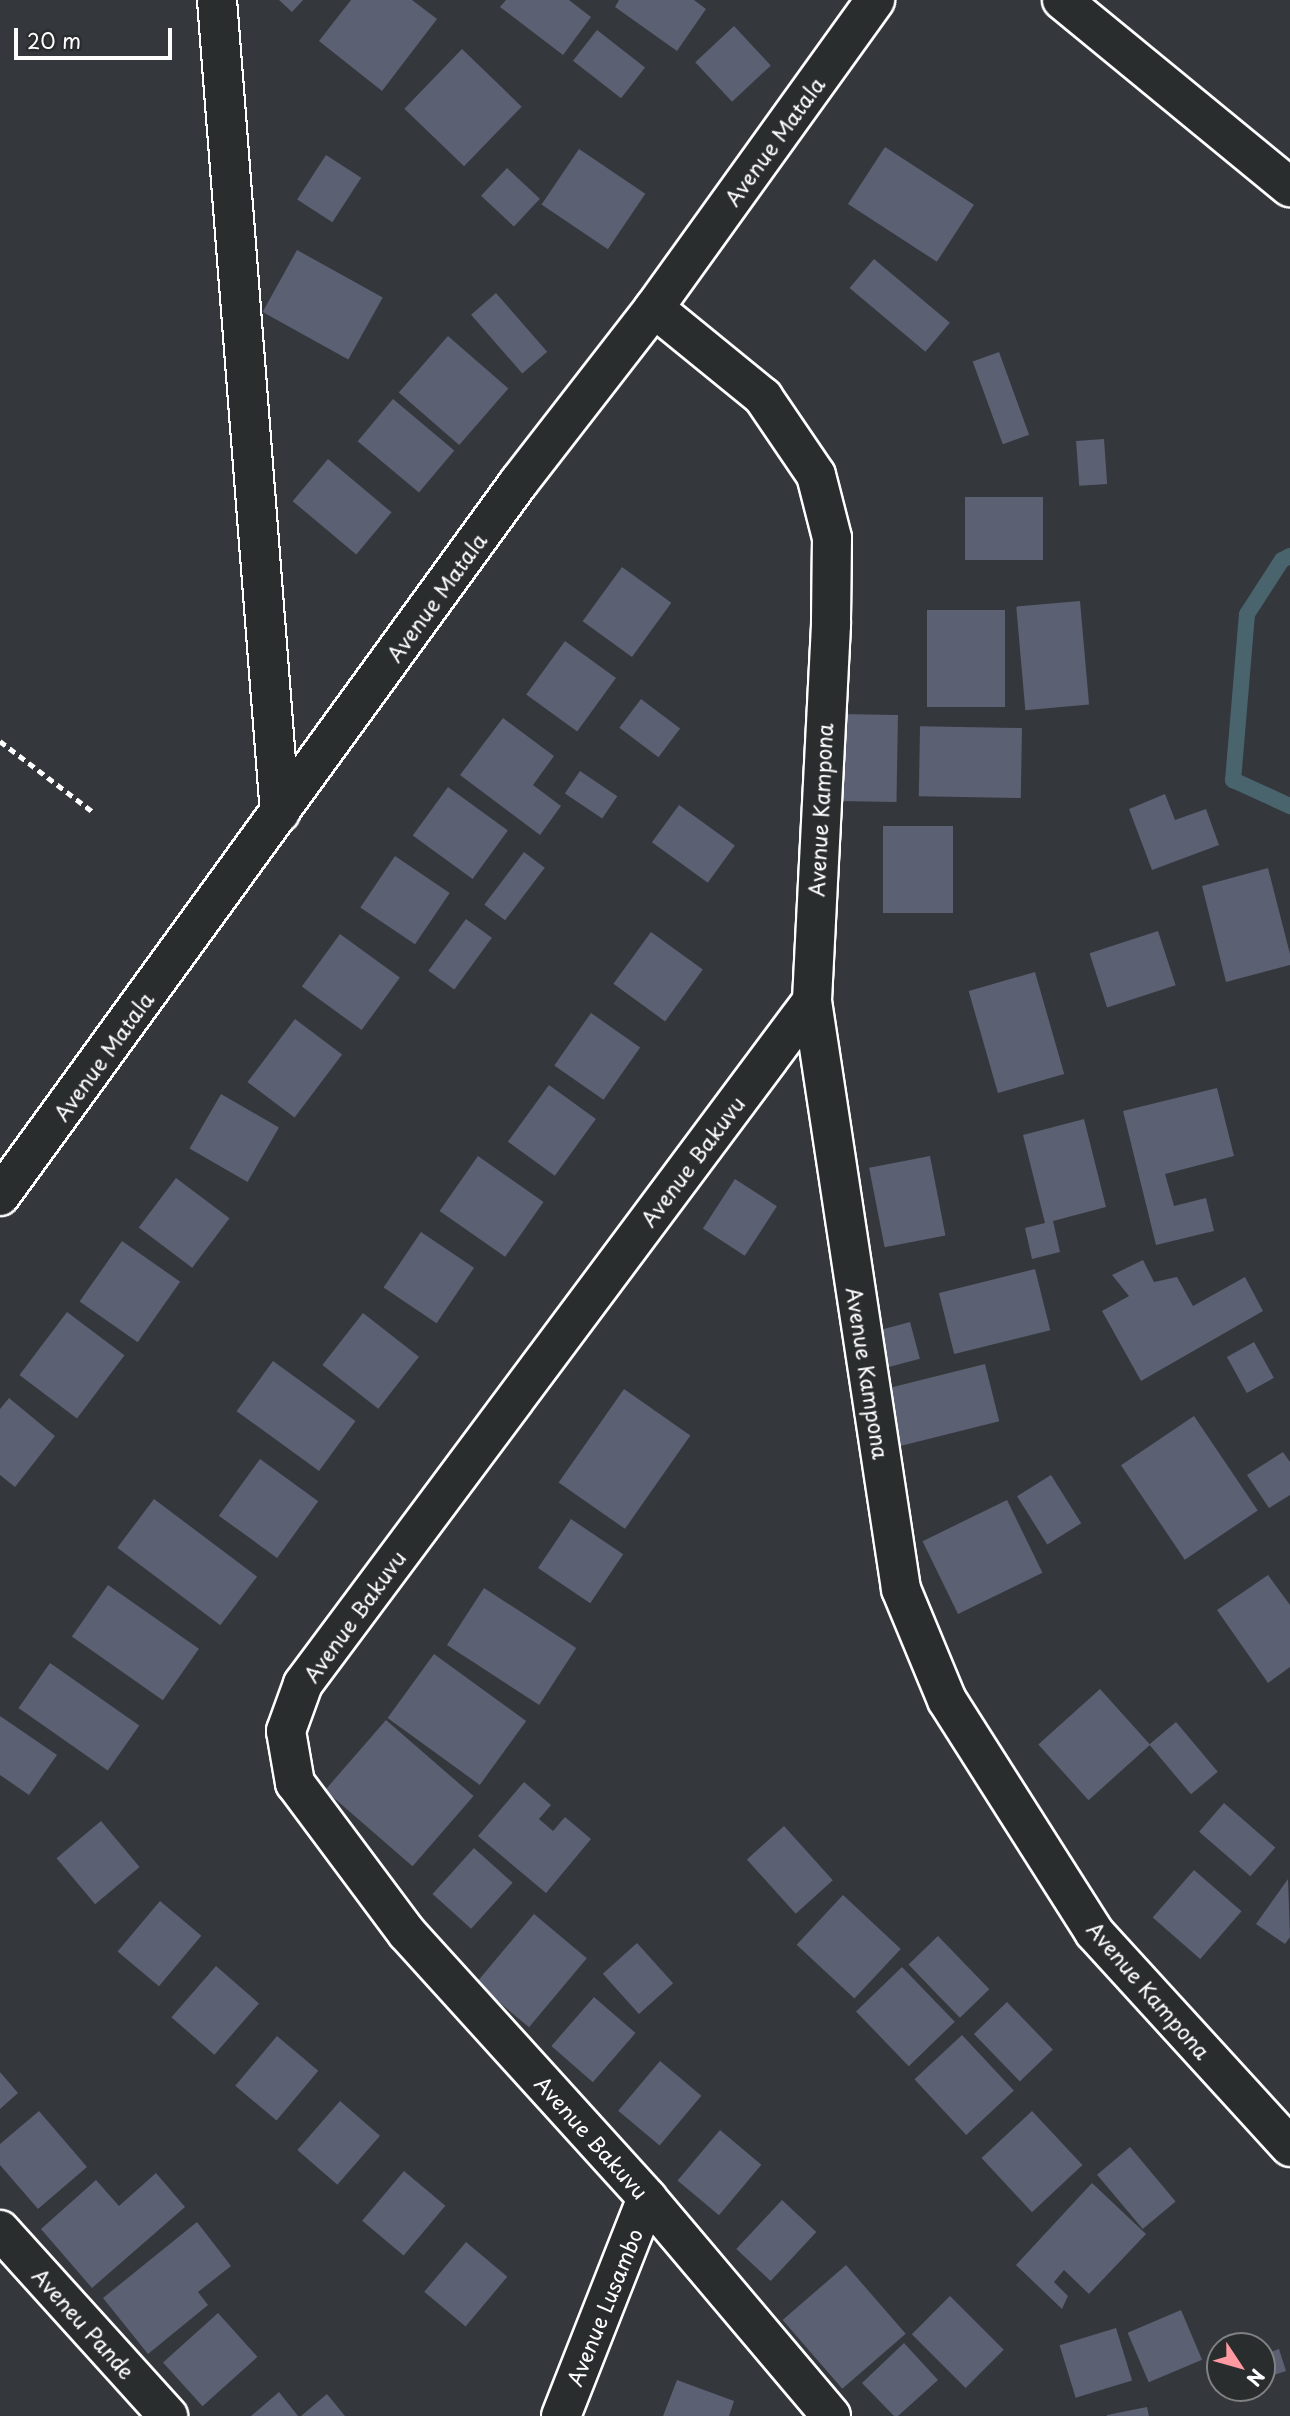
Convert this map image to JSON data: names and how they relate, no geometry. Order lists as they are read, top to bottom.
{
  "streets": {
    "street": [
      "Avenue Matala",
      "Avenue Kampona",
      "Avenue Bakuvu",
      "Avenue Lusambo",
      "Aveneu Pande"
    ]
  },
  "crossings": [
    ["Avenue Matala", "Avenue Kampona"],
    ["Avenue Kampona", "Avenue Bakuvu"],
    ["Avenue Bakuvu", "Avenue Lusambo"]
  ],
  "scale_bar": "20 m",
  "north": "bottom right"
}
